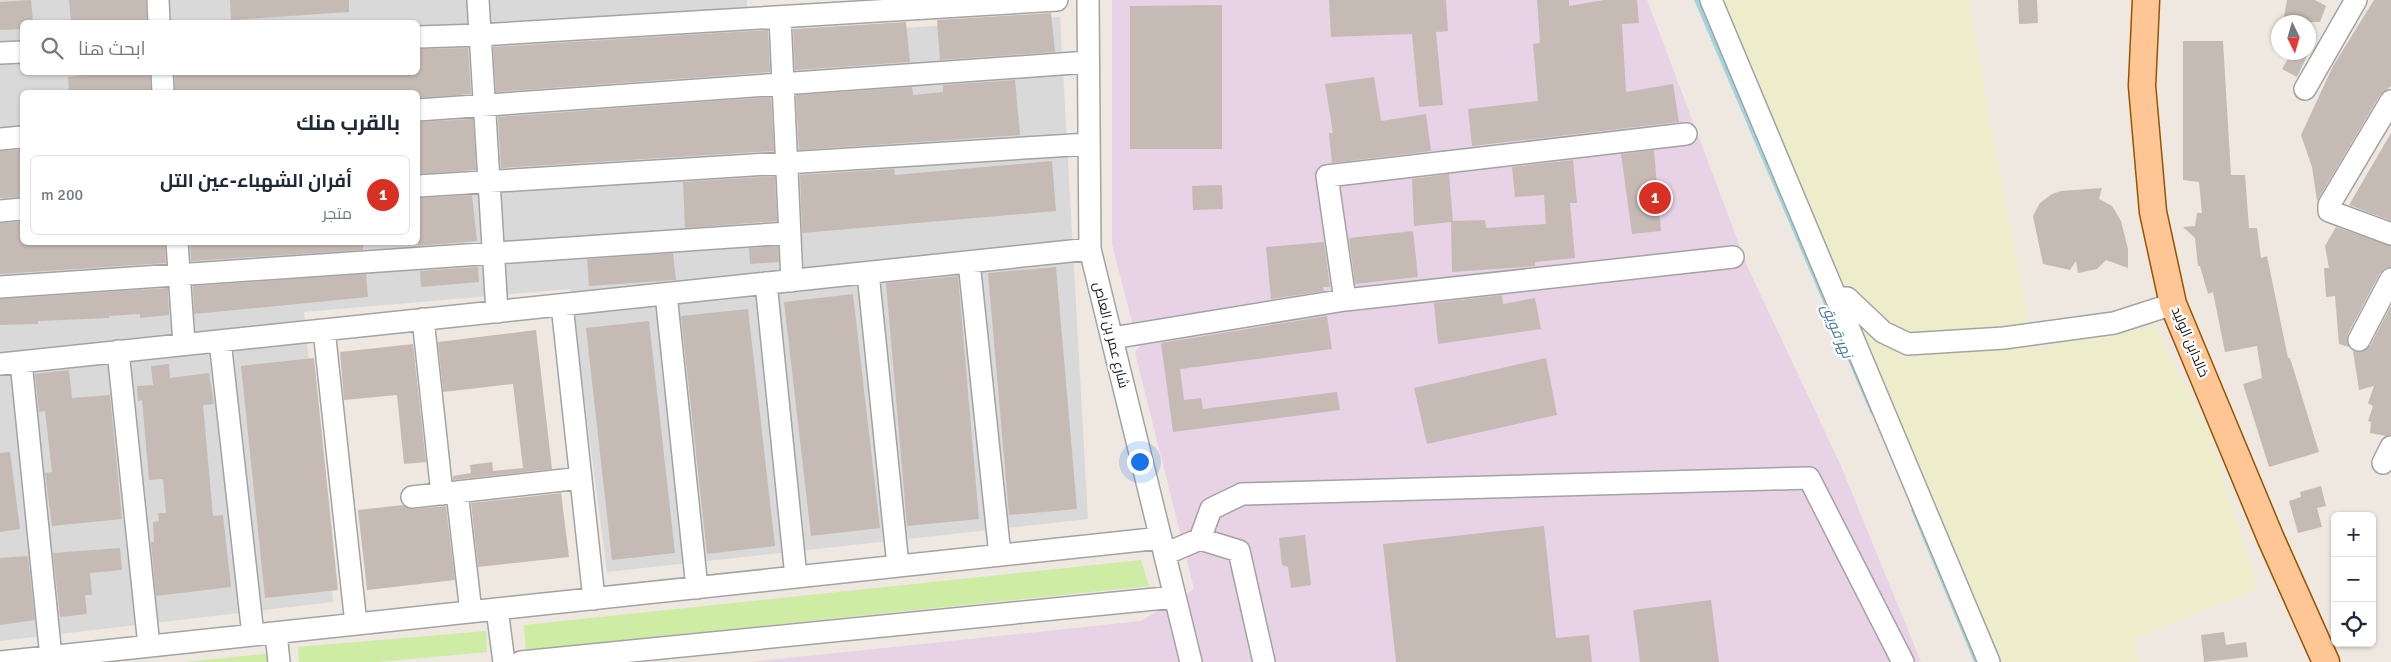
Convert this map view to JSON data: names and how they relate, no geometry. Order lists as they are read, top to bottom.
{
  "streets": {
    "main road": ["خالدابن الوليد"],
    "street": ["شارع عمر بن العاص"]
  },
  "water": ["نهر قويق"],
  "north": "bottom",
  "page": {
    "search": "ابحث هنا",
    "heading": "بالقرب منك",
    "list": [
      {
        "mark": "1",
        "name": "أفران الشهباء-عين التل",
        "note": "متجر",
        "value": "200 m"
      }
    ],
    "pins": "1",
    "map_buttons": ["+", "−"]
  }
}
